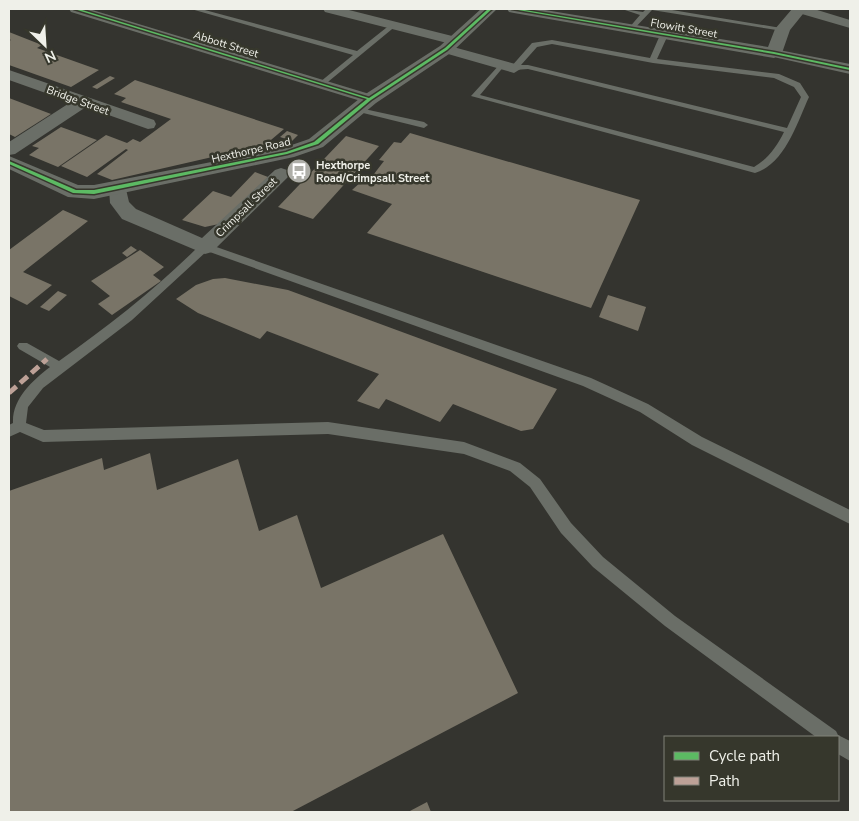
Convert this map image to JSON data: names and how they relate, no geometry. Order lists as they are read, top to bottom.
{
  "streets": {
    "street": [
      "Flowitt Street",
      "Abbott Street",
      "Bridge Street",
      "Hexthorpe Road",
      "Crimpsall Street"
    ]
  },
  "crossings": [
    ["Abbott Street", "Hexthorpe Road"],
    ["Hexthorpe Road", "Crimpsall Street"]
  ],
  "places": {
    "bus stop": ["Hexthorpe Road/Crimpsall Street"]
  },
  "legend": ["Cycle path", "Path"],
  "north": "bottom right"
}
